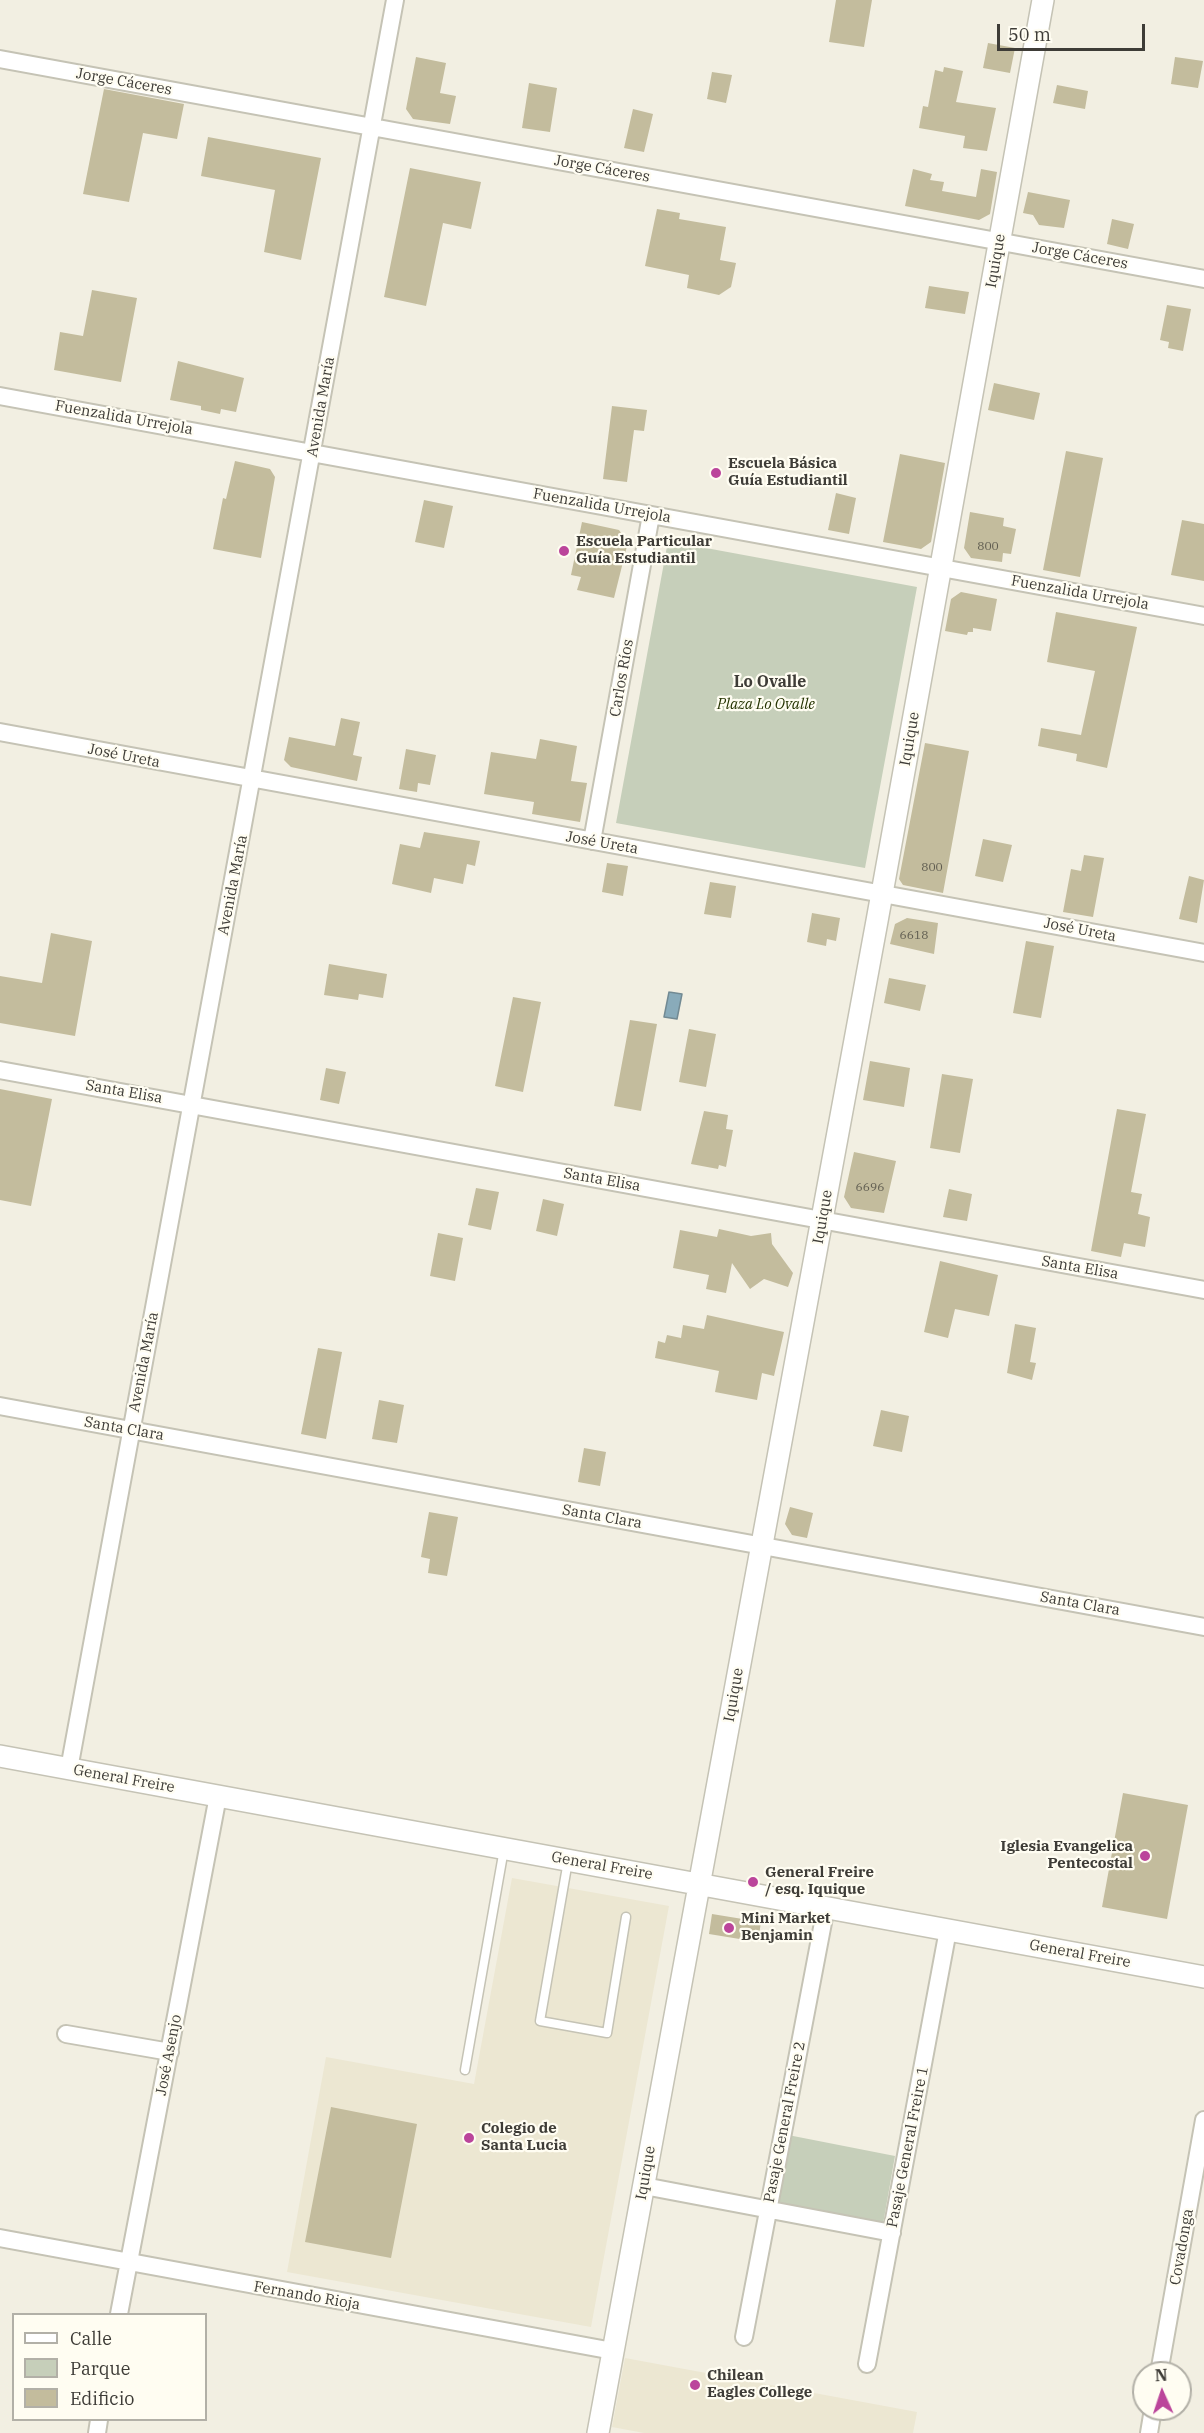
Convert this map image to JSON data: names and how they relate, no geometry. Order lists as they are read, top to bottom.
{
  "streets": {
    "street": [
      "Jorge Cáceres",
      "Iquique",
      "Avenida María",
      "Fuenzalida Urrejola",
      "Carlos Ríos",
      "José Ureta",
      "Santa Elisa",
      "Santa Clara",
      "General Freire",
      "José Asenjo",
      "Pasaje General Freire 2",
      "Pasaje General Freire 1",
      "Covadonga",
      "Fernando Rioja"
    ]
  },
  "crossings": [
    ["Jorge Cáceres", "Iquique"],
    ["Jorge Cáceres", "Avenida María"],
    ["Iquique", "Fuenzalida Urrejola"],
    ["Iquique", "José Ureta"],
    ["Iquique", "Santa Elisa"],
    ["Iquique", "Santa Clara"],
    ["Iquique", "General Freire"],
    ["Iquique", "Fernando Rioja"],
    ["Avenida María", "Fuenzalida Urrejola"],
    ["Avenida María", "José Ureta"],
    ["Avenida María", "Santa Elisa"],
    ["Avenida María", "Santa Clara"],
    ["Avenida María", "General Freire"],
    ["Fuenzalida Urrejola", "Carlos Ríos"],
    ["Carlos Ríos", "José Ureta"],
    ["General Freire", "José Asenjo"],
    ["General Freire", "Pasaje General Freire 2"],
    ["General Freire", "Pasaje General Freire 1"],
    ["José Asenjo", "Fernando Rioja"]
  ],
  "districts": ["Lo Ovalle"],
  "parks": ["Plaza Lo Ovalle"],
  "places": [
    "Escuela Básica Guía Estudiantil",
    "Escuela Particular Guía Estudiantil",
    "Iglesia Evangelica Pentecostal",
    "General Freire / esq. Iquique",
    "Mini Market Benjamin",
    "Colegio de Santa Lucia",
    "Chilean Eagles College"
  ],
  "house_numbers": [
    "800",
    "800",
    "6618",
    "6696"
  ],
  "legend": ["Calle", "Parque", "Edificio"],
  "scale_bar": "50 m",
  "north": "top"
}
